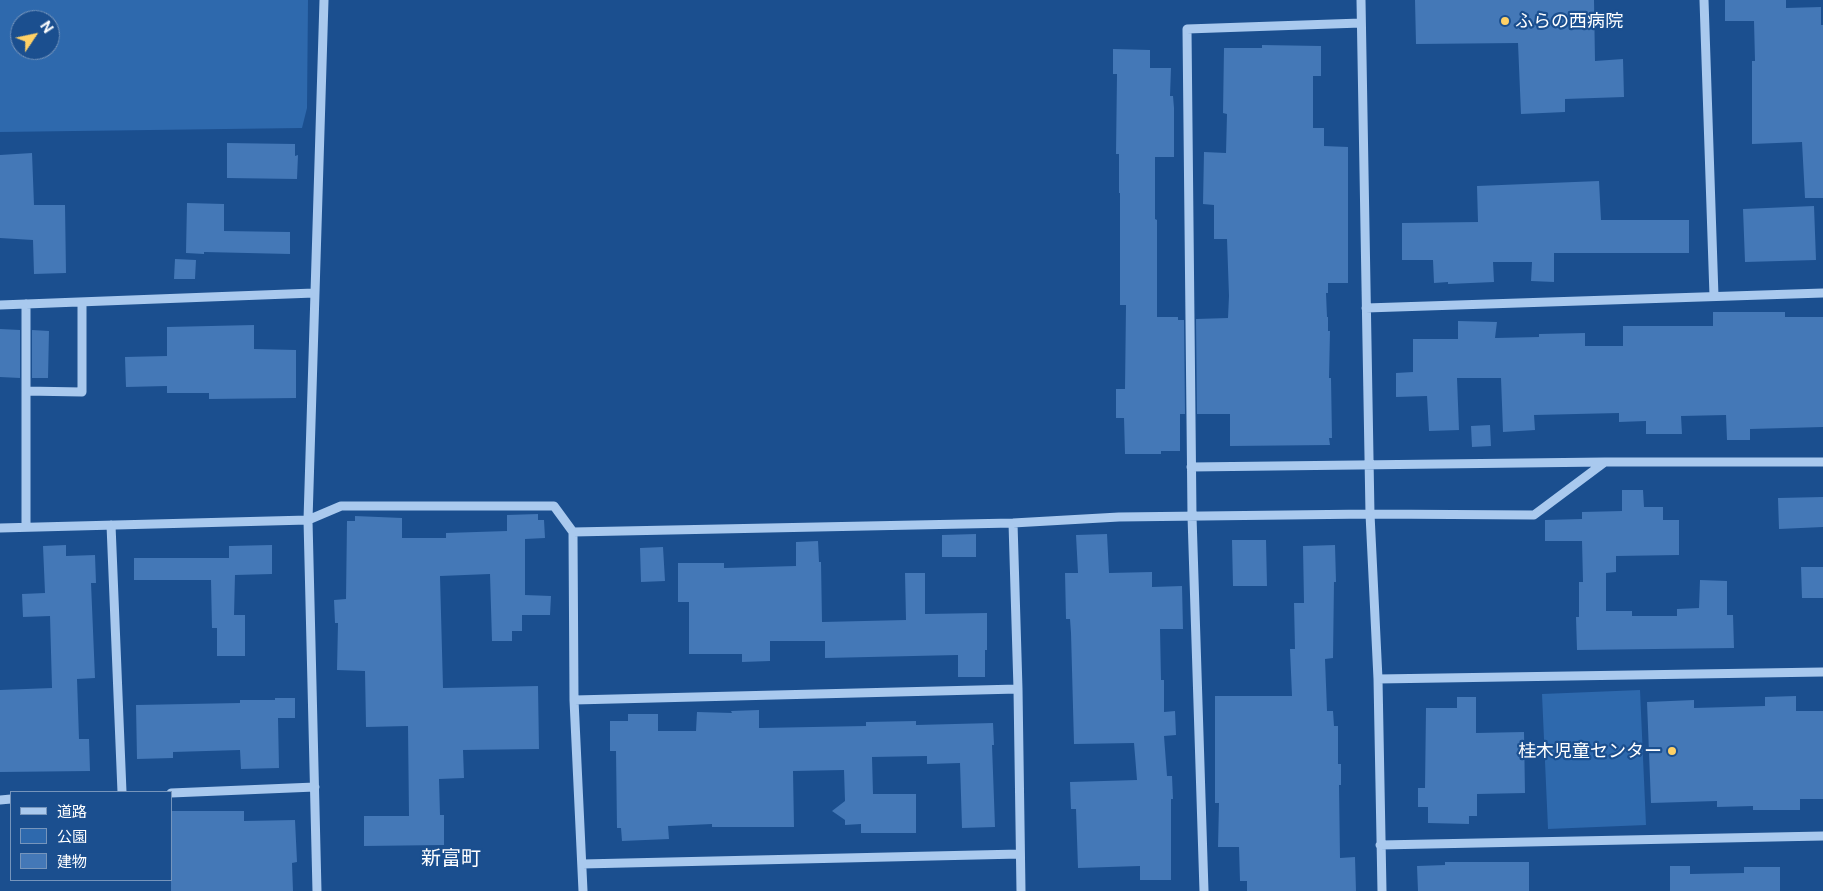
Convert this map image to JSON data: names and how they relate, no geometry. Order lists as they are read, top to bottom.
{
  "districts": ["新富町"],
  "places": ["ふらの西病院", "桂木児童センター"],
  "legend": ["道路", "公園", "建物"],
  "north": "top right"
}
